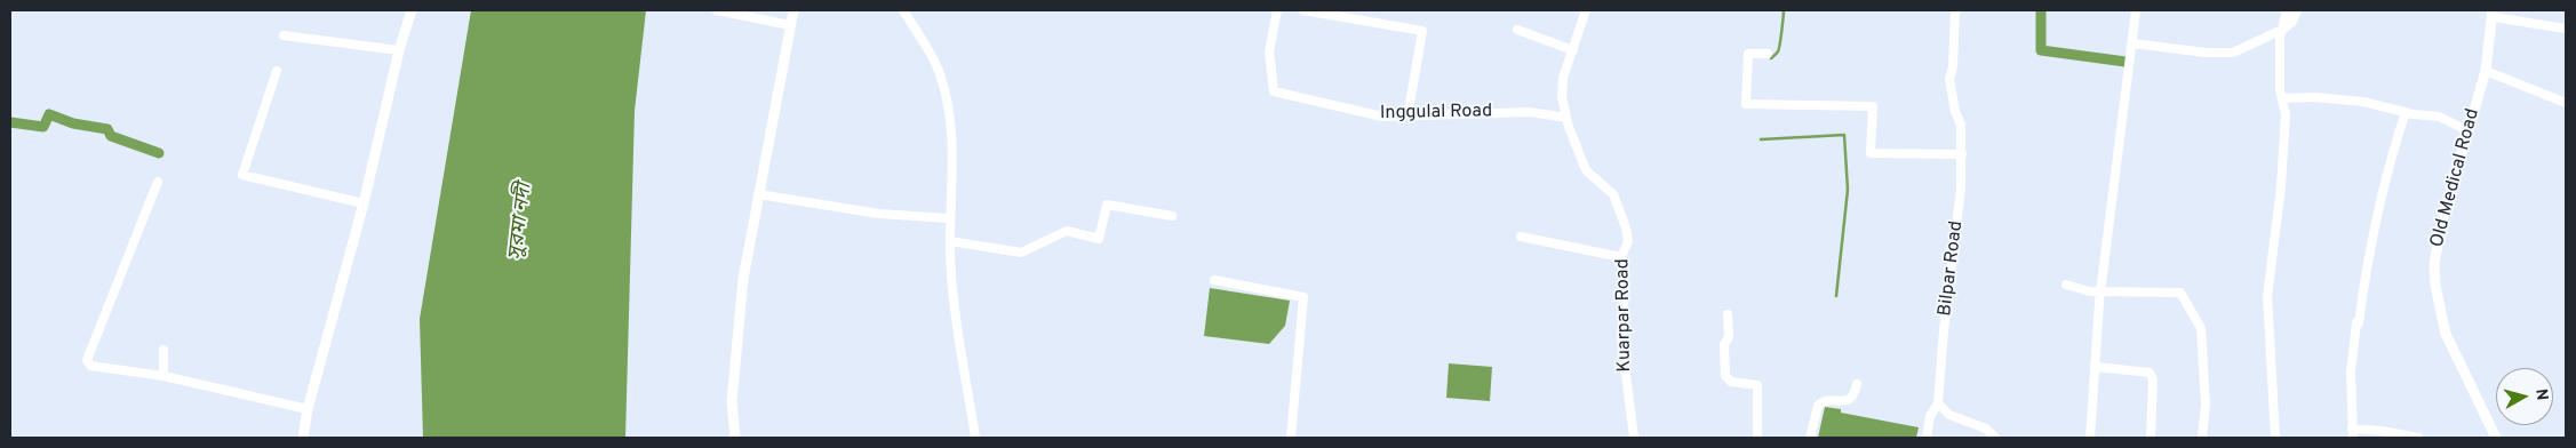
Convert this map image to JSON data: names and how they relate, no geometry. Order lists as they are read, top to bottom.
{
  "streets": {
    "street": [
      "Inggulal Road",
      "Old Medical Road",
      "Bilpar Road",
      "Kuarpar Road"
    ]
  },
  "crossings": [
    ["Inggulal Road", "Kuarpar Road"]
  ],
  "water": ["সুরমা নদী"],
  "north": "right"
}
